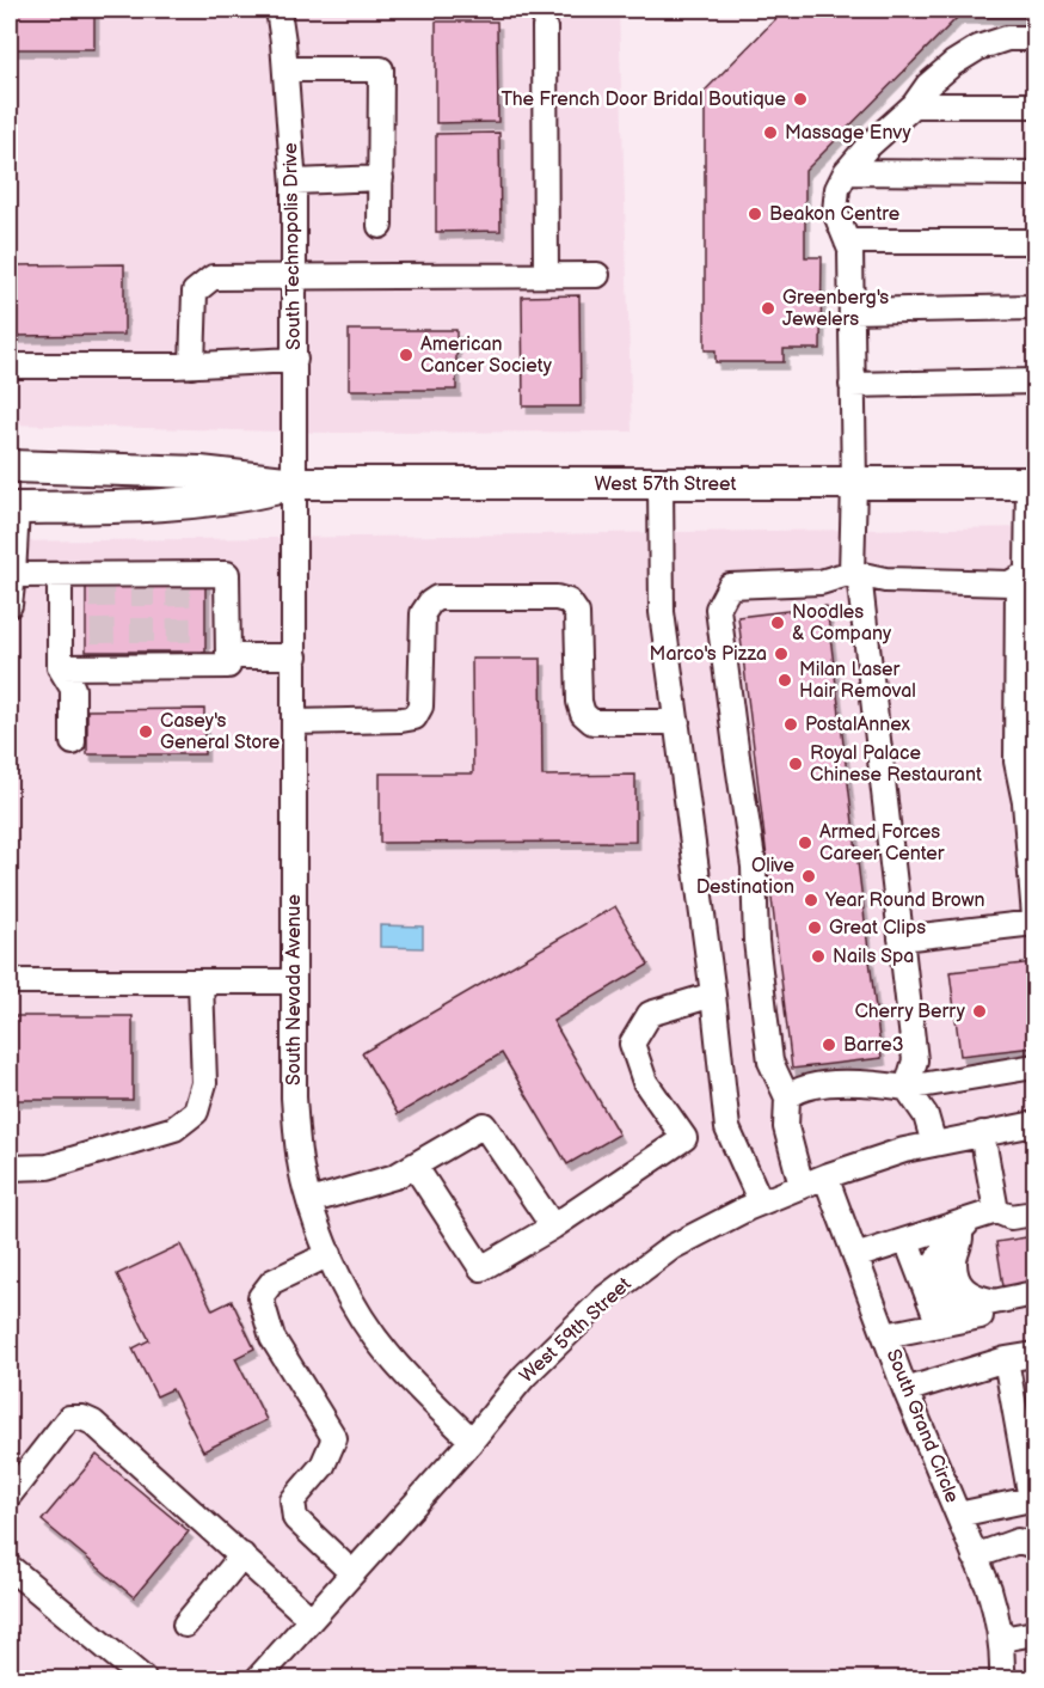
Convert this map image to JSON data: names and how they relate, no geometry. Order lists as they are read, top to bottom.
{
  "streets": {
    "main road": ["West 57th Street"],
    "street": [
      "South Technopolis Drive",
      "South Nevada Avenue",
      "West 59th Street",
      "South Grand Circle"
    ]
  },
  "crossings": [
    ["South Technopolis Drive", "West 57th Street"],
    ["South Technopolis Drive", "South Nevada Avenue"],
    ["West 57th Street", "South Nevada Avenue"],
    ["South Nevada Avenue", "West 59th Street"],
    ["West 59th Street", "South Grand Circle"]
  ],
  "places": [
    "The French Door Bridal Boutique",
    "Massage Envy",
    "Beakon Centre",
    "Greenberg's Jewelers",
    "American Cancer Society",
    "Noodles & Company",
    "Marco's Pizza",
    "Milan Laser Hair Removal",
    "PostalAnnex",
    "Casey's General Store",
    "Royal Palace Chinese Restaurant",
    "Armed Forces Career Center",
    "Olive Destination",
    "Year Round Brown",
    "Great Clips",
    "Nails Spa",
    "Cherry Berry",
    "Barre3"
  ]
}
